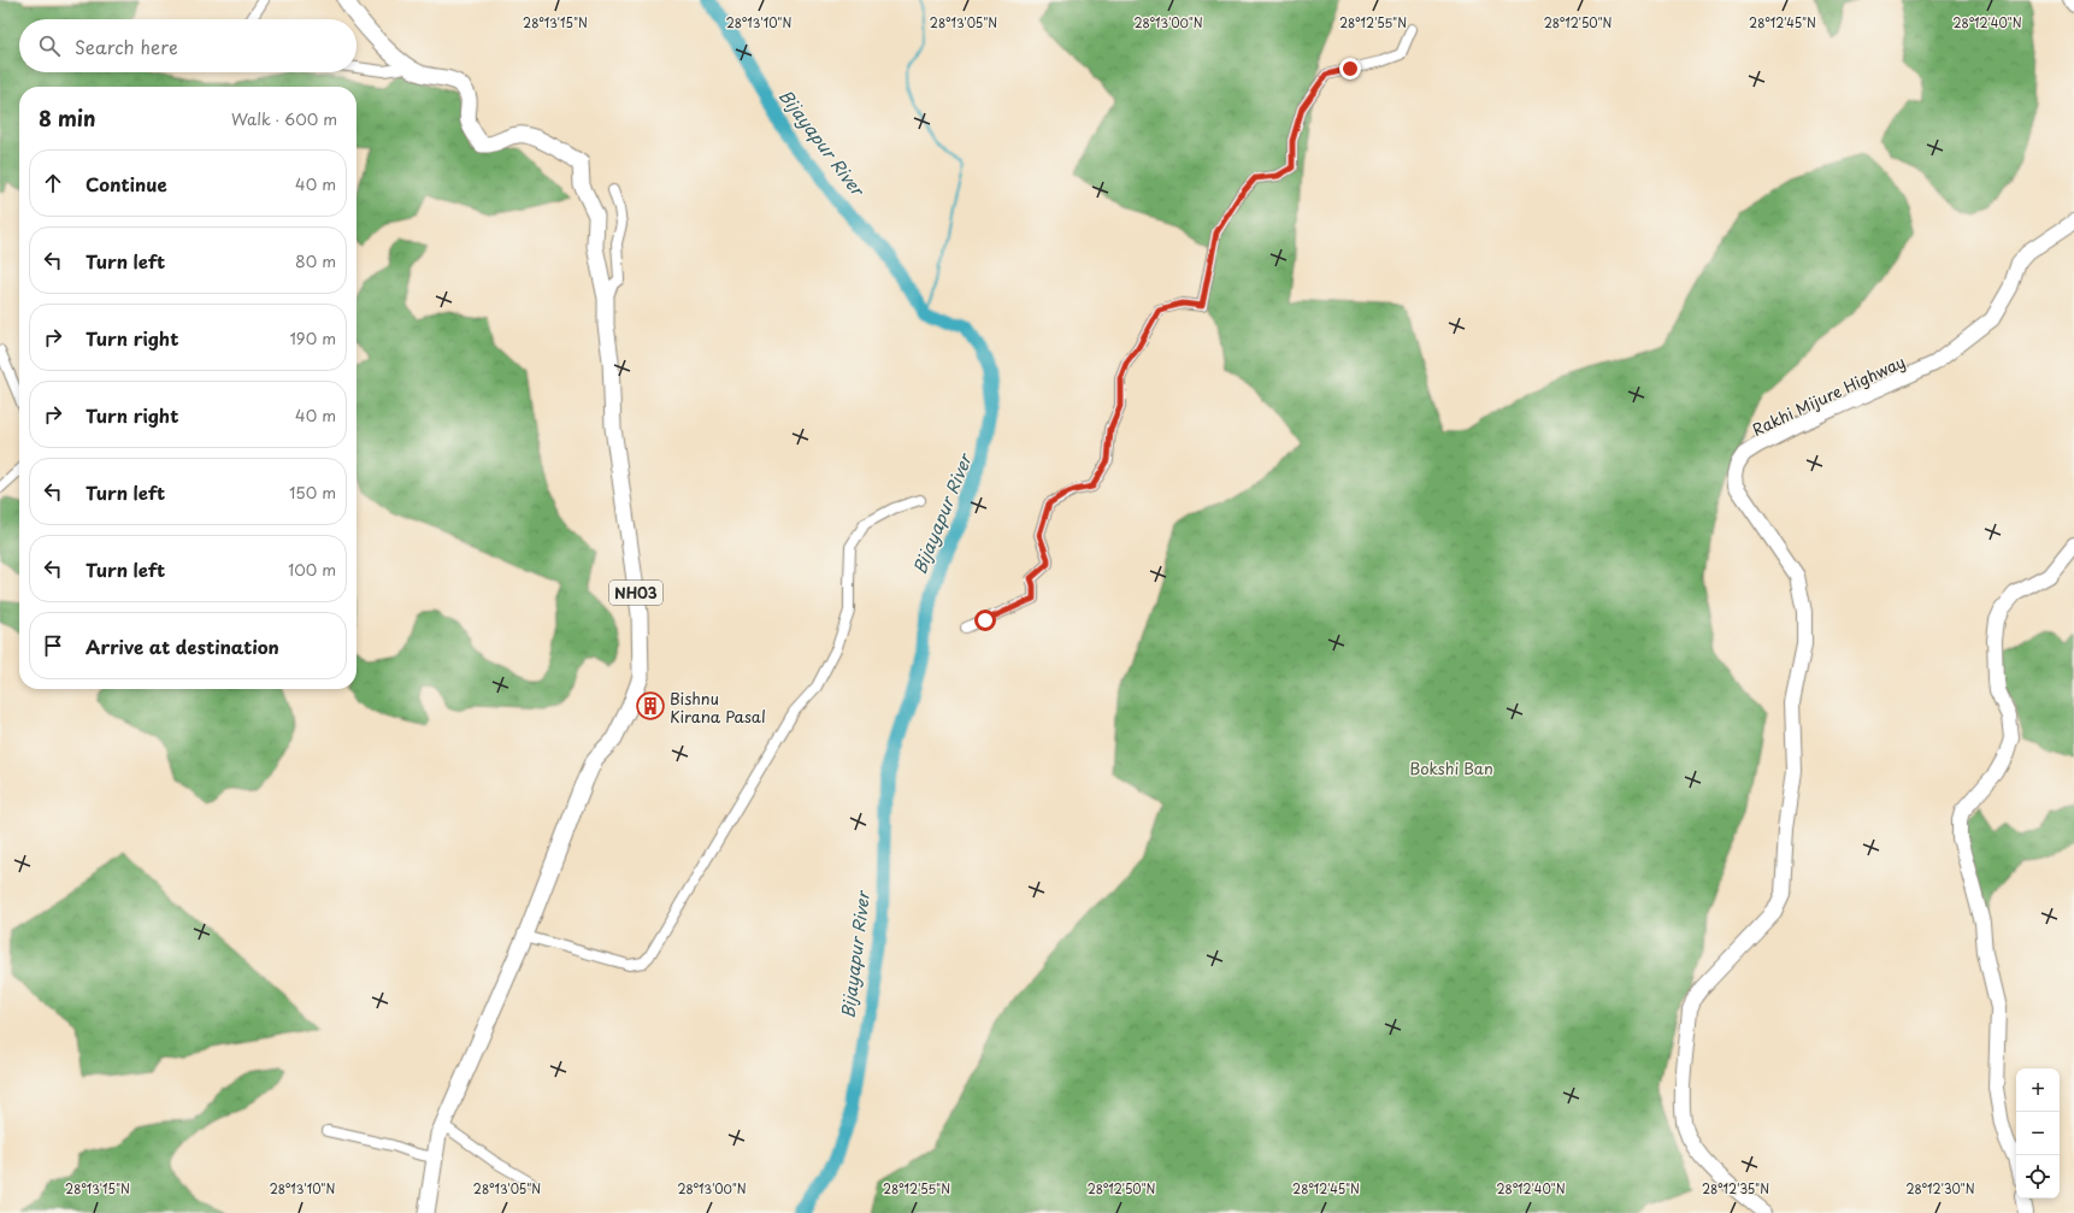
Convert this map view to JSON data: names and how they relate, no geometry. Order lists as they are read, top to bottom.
{
  "streets": {
    "main road": ["Rakhi Mijure Highway", "NH03"]
  },
  "water": ["Bijayapur River"],
  "parks": ["Bokshi Ban"],
  "places": {
    "building": ["Bishnu Kirana Pasal"]
  },
  "page": {
    "search": "Search here",
    "heading": ["8 min", "Walk · 600 m"],
    "list": [
      ["Continue", "40 m"],
      ["Turn left", "80 m"],
      ["Turn right", "190 m"],
      ["Turn right", "40 m"],
      ["Turn left", "150 m"],
      ["Turn left", "100 m"],
      "Arrive at destination"
    ],
    "map_buttons": ["+", "−"]
  },
  "coordinates": [
    "28°13'15\"N",
    "28°13'10\"N",
    "28°13'05\"N",
    "28°13'00\"N",
    "28°12'55\"N",
    "28°12'50\"N",
    "28°12'45\"N",
    "28°12'40\"N",
    "28°12'35\"N",
    "28°12'30\"N"
  ]
}
